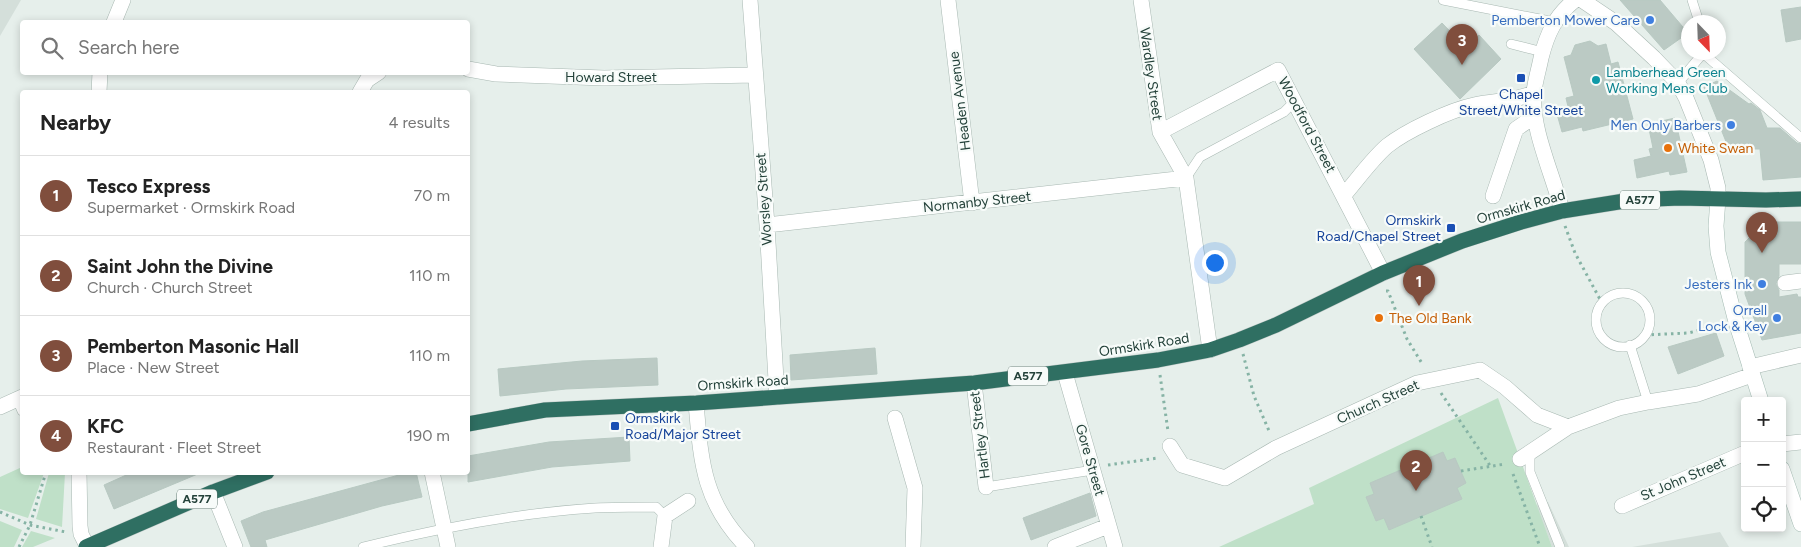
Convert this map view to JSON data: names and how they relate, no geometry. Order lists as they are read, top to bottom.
{
  "streets": {
    "highway": ["A577", "Ormskirk Road"],
    "street": [
      "Wardley Street",
      "Howard Street",
      "Headen Avenue",
      "Woodford Street",
      "Worsley Street",
      "Normanby Street",
      "Church Street",
      "Hartley Street",
      "Gore Street",
      "St John Street"
    ]
  },
  "crossings": [
    ["Wardley Street", "Woodford Street"],
    ["Wardley Street", "Normanby Street"],
    ["Wardley Street", "Ormskirk Road"],
    ["Howard Street", "Worsley Street"],
    ["Headen Avenue", "Normanby Street"],
    ["Woodford Street", "Ormskirk Road"],
    ["Worsley Street", "Normanby Street"],
    ["Worsley Street", "Ormskirk Road"],
    ["Ormskirk Road", "Hartley Street"],
    ["Ormskirk Road", "Gore Street"]
  ],
  "places": {
    "other": [
      "Pemberton Mower Care",
      "Lamberhead Green Working Mens Club",
      "Men Only Barbers",
      "White Swan",
      "Jesters Ink",
      "The Old Bank",
      "Orrell Lock & Key"
    ],
    "transit": ["Chapel Street/White Street", "Ormskirk Road/Chapel Street", "Ormskirk Road/Major Street"]
  },
  "north": "bottom right",
  "page": {
    "search": "Search here",
    "pins": [
      "3",
      "4",
      "1",
      "2"
    ],
    "heading": ["Nearby", "4 results"],
    "list": [
      {
        "mark": "1",
        "name": "Tesco Express",
        "note": "Supermarket · Ormskirk Road",
        "value": "70 m"
      },
      {
        "mark": "2",
        "name": "Saint John the Divine",
        "note": "Church · Church Street",
        "value": "110 m"
      },
      {
        "mark": "3",
        "name": "Pemberton Masonic Hall",
        "note": "Place · New Street",
        "value": "110 m"
      },
      {
        "mark": "4",
        "name": "KFC",
        "note": "Restaurant · Fleet Street",
        "value": "190 m"
      }
    ],
    "map_buttons": ["+", "−"]
  }
}
